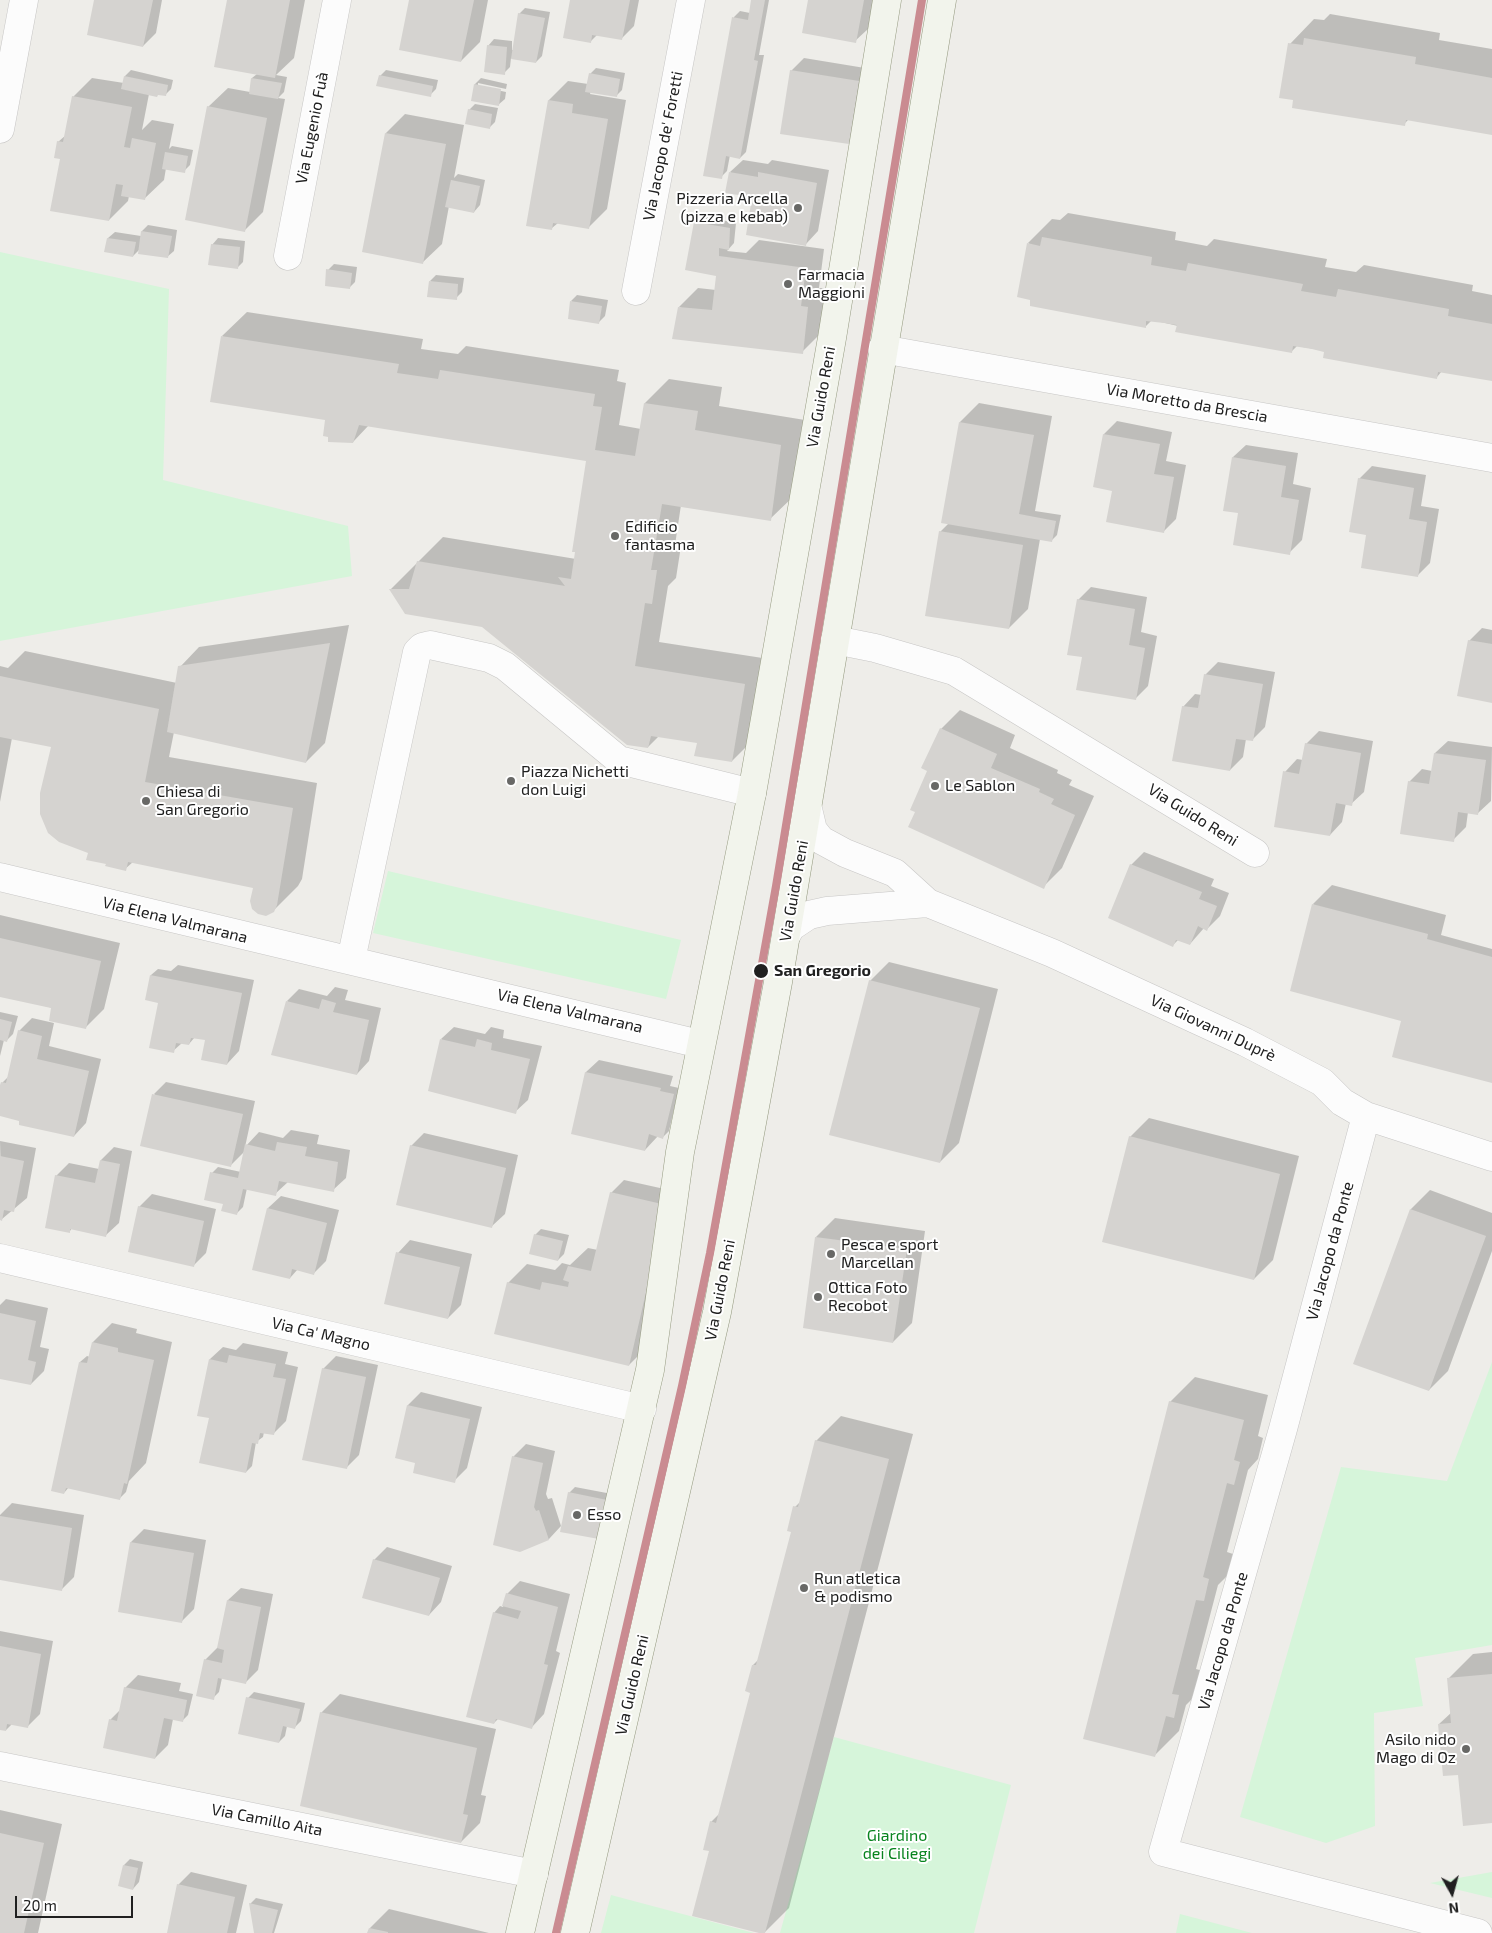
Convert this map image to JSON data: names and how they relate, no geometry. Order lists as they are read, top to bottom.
{
  "streets": {
    "street": [
      "Via Eugenio Fuà",
      "Via Jacopo de' Foretti",
      "Via Guido Reni",
      "Via Moretto da Brescia",
      "Via Elena Valmarana",
      "Via Giovanni Duprè",
      "Via Jacopo da Ponte",
      "Via Ca' Magno",
      "Via Camillo Aita"
    ]
  },
  "crossings": [
    ["Via Guido Reni", "Via Moretto da Brescia"],
    ["Via Guido Reni", "Via Elena Valmarana"],
    ["Via Guido Reni", "Via Giovanni Duprè"],
    ["Via Guido Reni", "Via Ca' Magno"],
    ["Via Guido Reni", "Via Camillo Aita"],
    ["Via Giovanni Duprè", "Via Jacopo da Ponte"]
  ],
  "parks": ["Giardino dei Ciliegi"],
  "places": [
    "Pizzeria Arcella (pizza e kebab)",
    "Farmacia Maggioni",
    "Edificio fantasma",
    "Piazza Nichetti don Luigi",
    "Le Sablon",
    "Chiesa di San Gregorio",
    "San Gregorio",
    "Pesca e sport Marcellan",
    "Ottica Foto Recobot",
    "Esso",
    "Run atletica & podismo",
    "Asilo nido Mago di Oz"
  ],
  "scale_bar": "20 m",
  "north": "bottom"
}
